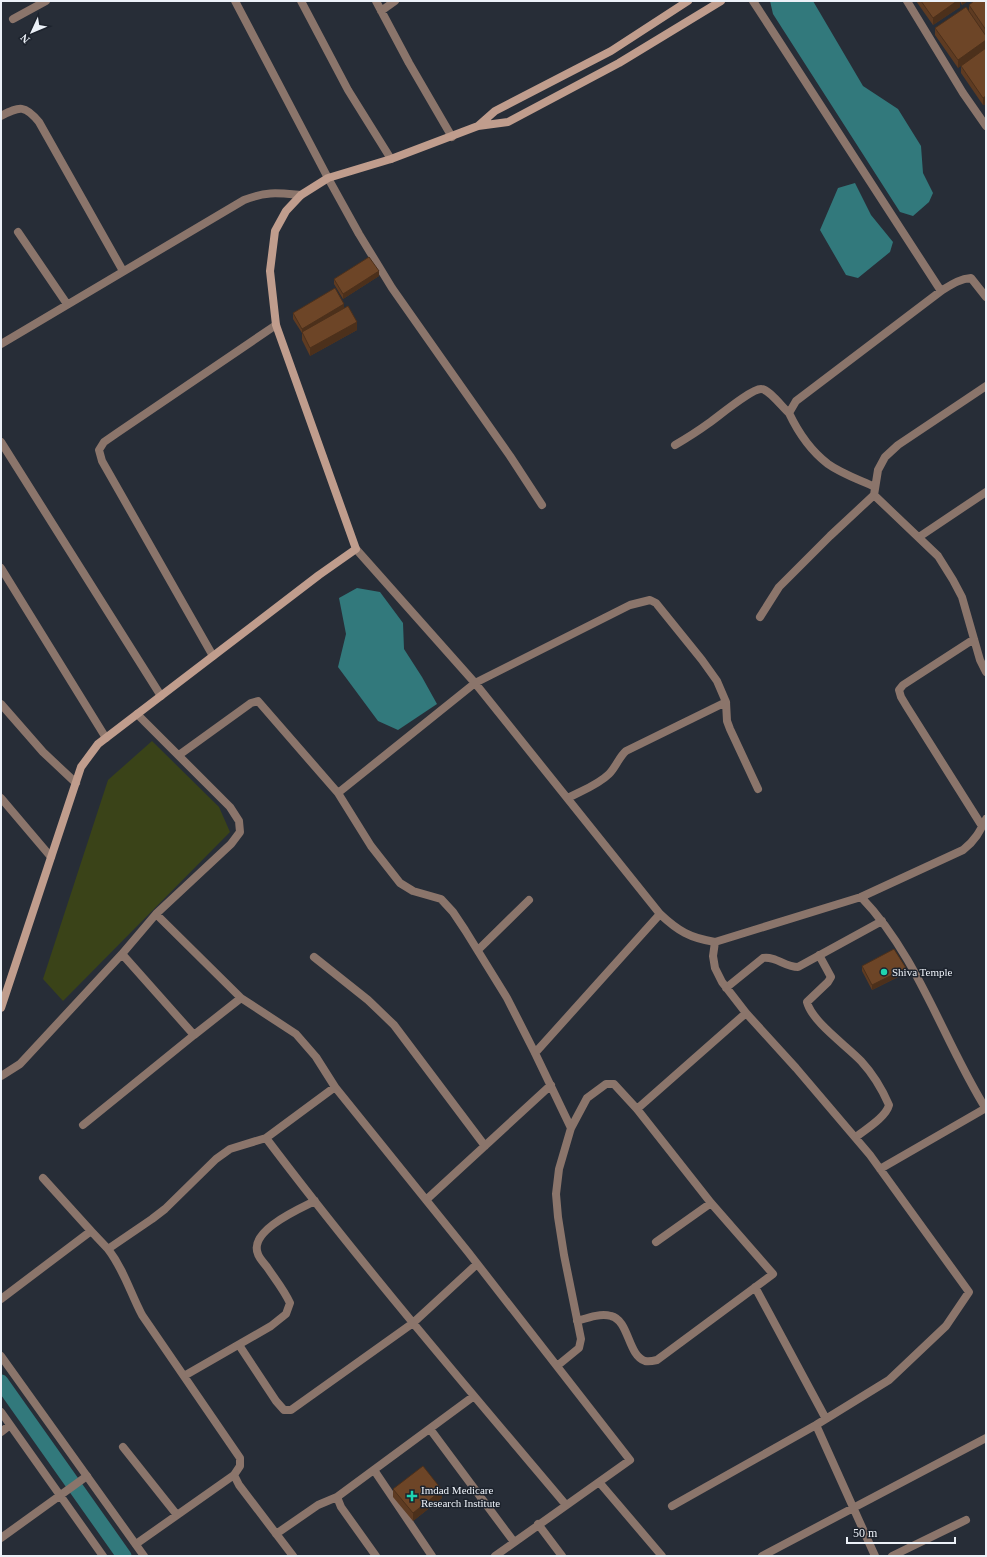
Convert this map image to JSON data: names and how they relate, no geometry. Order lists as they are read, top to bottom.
{
  "places": {
    "other": ["Shiva Temple"],
    "health": ["Imdad Medicare Research Institute"]
  },
  "scale_bar": "50 m",
  "north": "bottom left"
}
